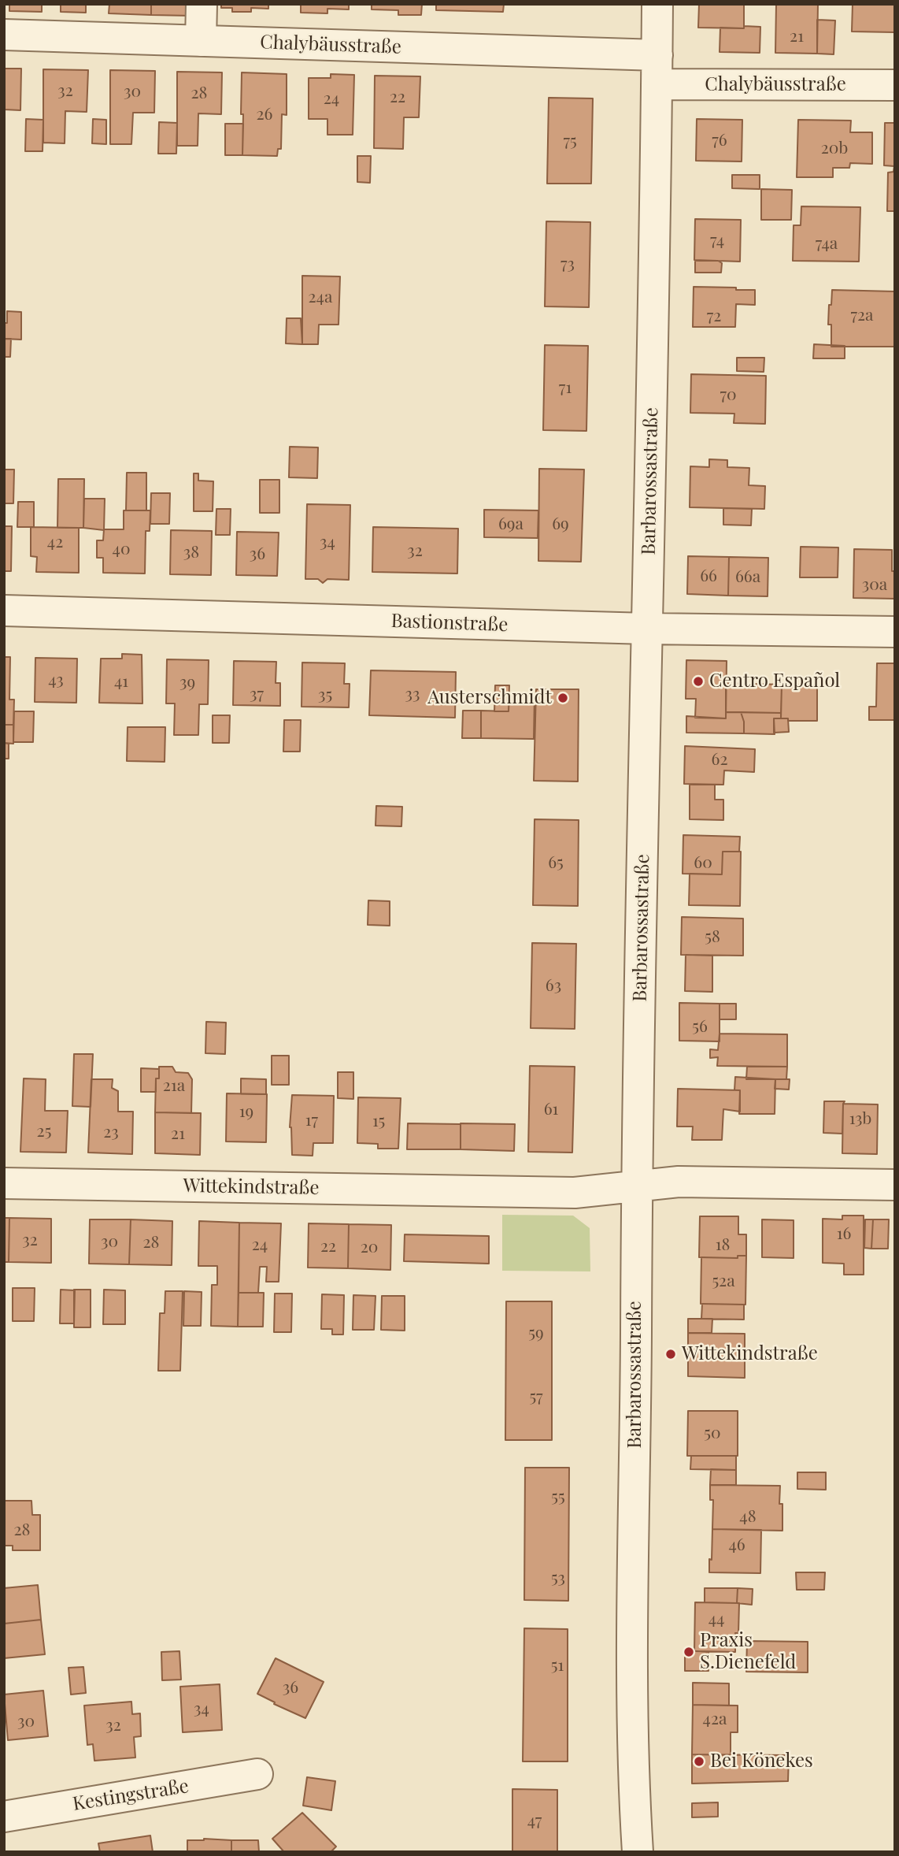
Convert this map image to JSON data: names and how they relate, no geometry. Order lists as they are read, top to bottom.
{
  "streets": {
    "street": [
      "Chalybäusstraße",
      "Barbarossastraße",
      "Bastionstraße",
      "Wittekindstraße",
      "Kestingstraße"
    ]
  },
  "crossings": [
    ["Chalybäusstraße", "Barbarossastraße"],
    ["Barbarossastraße", "Bastionstraße"],
    ["Barbarossastraße", "Wittekindstraße"]
  ],
  "places": [
    "Centro Español",
    "Austerschmidt",
    "Wittekindstraße",
    "Praxis S.Dienefeld",
    "Bei Könekes"
  ],
  "house_numbers": [
    "21",
    "32",
    "30",
    "28",
    "22",
    "24",
    "26",
    "76",
    "75",
    "20b",
    "74",
    "74a",
    "73",
    "24a",
    "72a",
    "72",
    "71",
    "70",
    "69a",
    "69",
    "42",
    "34",
    "40",
    "32",
    "38",
    "36",
    "66",
    "66a",
    "30a",
    "43",
    "41",
    "39",
    "37",
    "33",
    "35",
    "62",
    "65",
    "60",
    "58",
    "63",
    "56",
    "21a",
    "61",
    "19",
    "13b",
    "17",
    "15",
    "25",
    "23",
    "21",
    "16",
    "32",
    "30",
    "28",
    "24",
    "18",
    "22",
    "20",
    "52a",
    "59",
    "57",
    "50",
    "55",
    "48",
    "28",
    "46",
    "53",
    "44",
    "51",
    "36",
    "34",
    "42a",
    "30",
    "32",
    "47"
  ]
}
